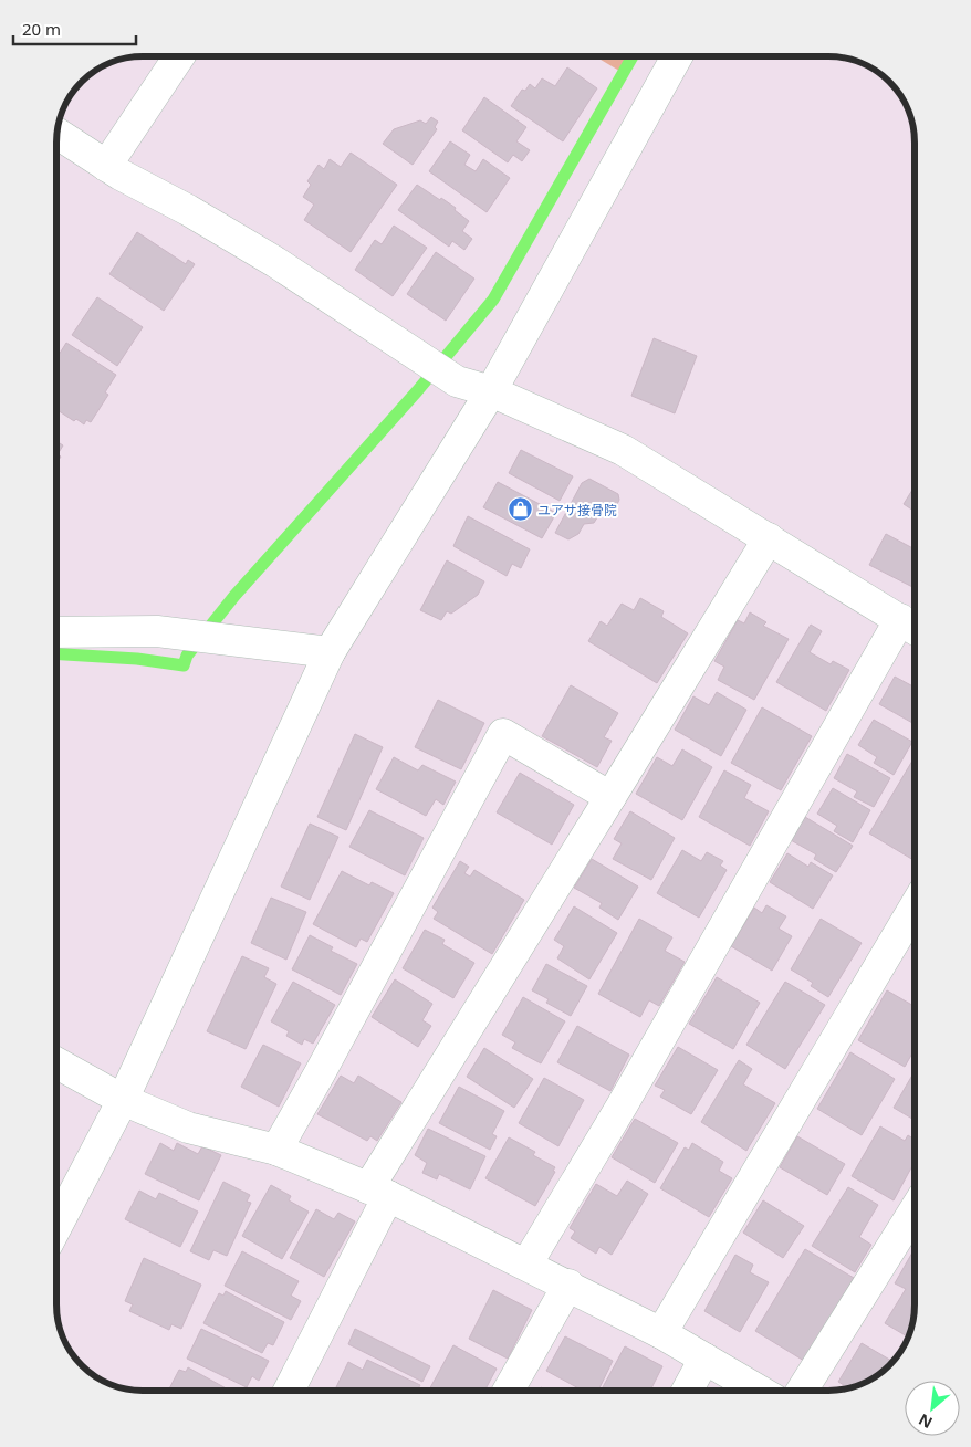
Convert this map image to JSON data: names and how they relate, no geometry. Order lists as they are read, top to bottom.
{
  "places": {
    "shop": ["ユアサ接骨院"]
  },
  "scale_bar": "20 m",
  "north": "bottom left"
}
